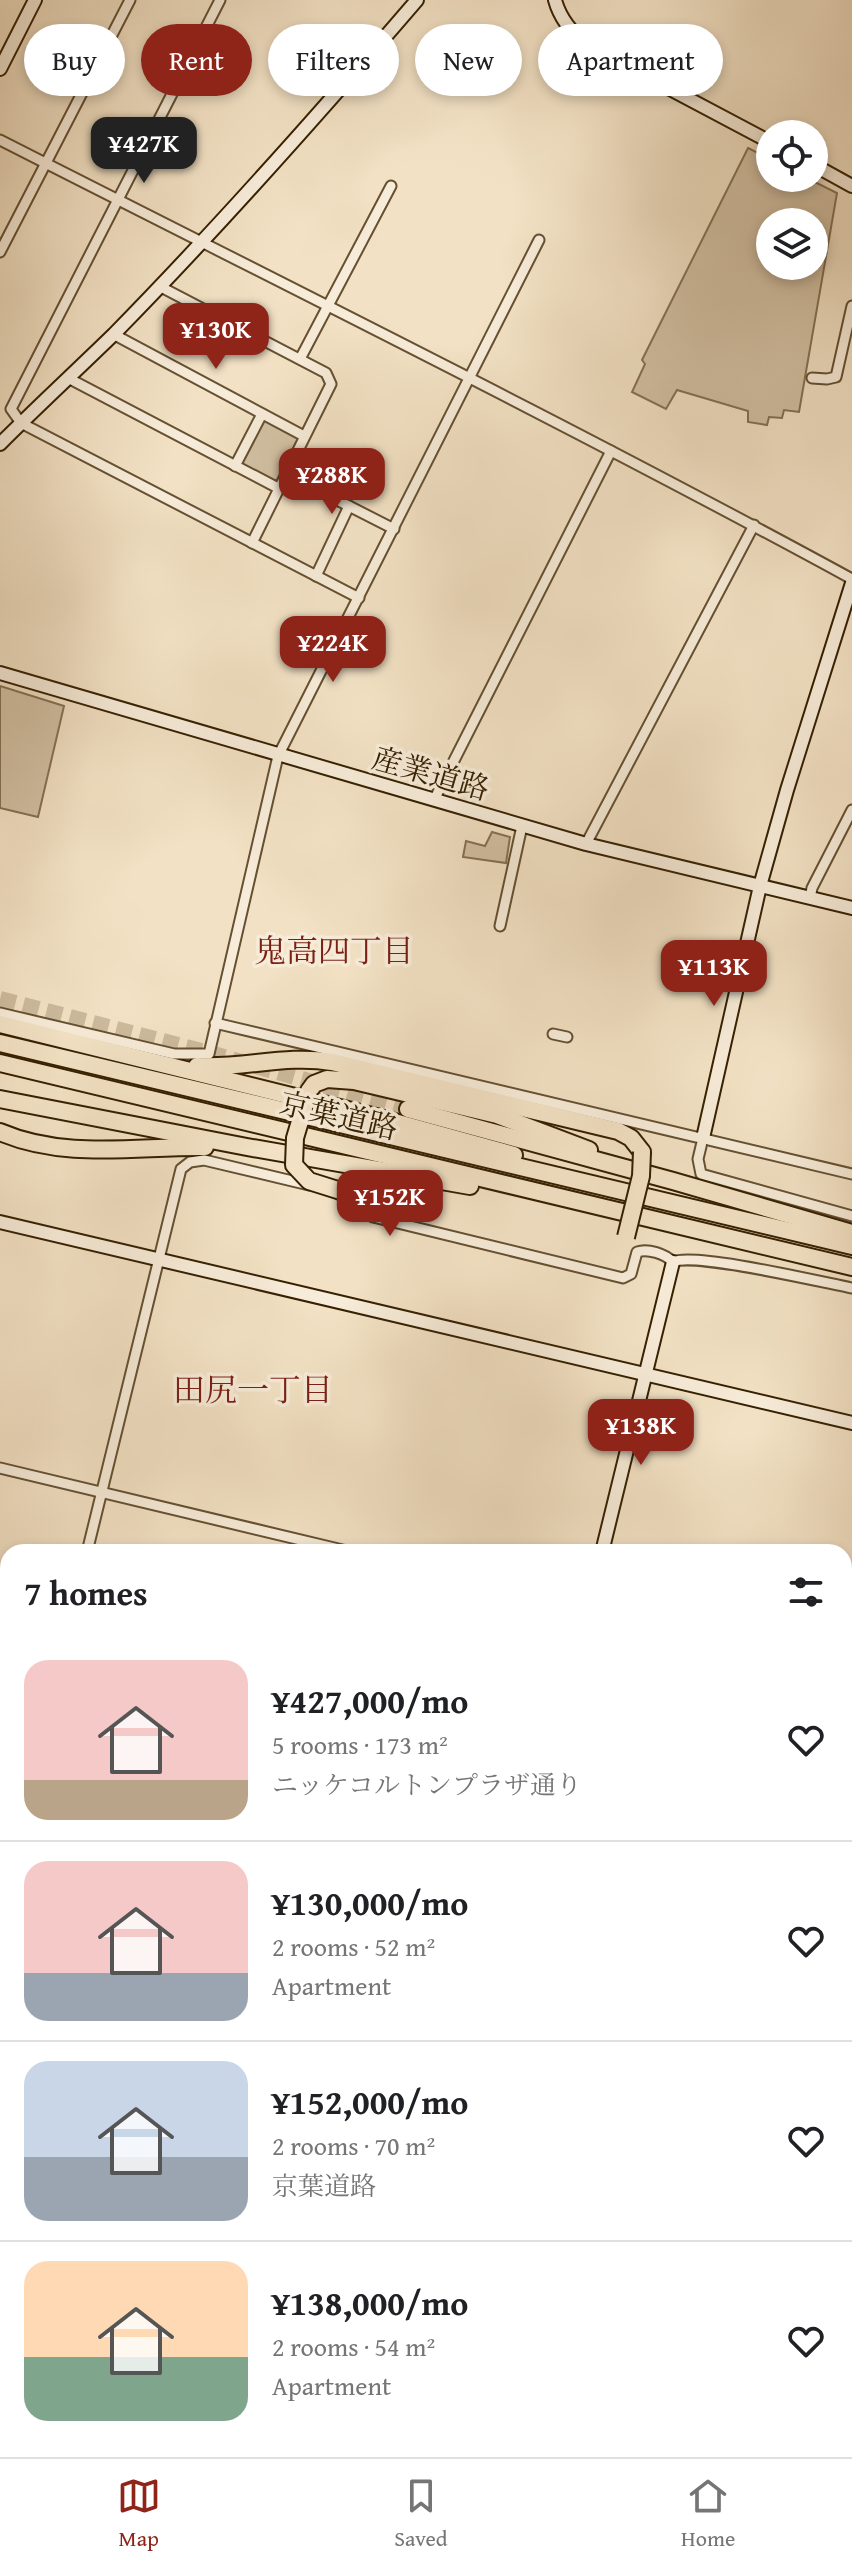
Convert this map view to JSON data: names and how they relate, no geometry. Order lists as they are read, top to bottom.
{
  "streets": {
    "highway": ["京葉道路"],
    "street": ["産業道路"]
  },
  "districts": ["鬼高四丁目", "田尻一丁目"],
  "page": {
    "chip": [
      "Buy",
      "Rent",
      "Filters",
      "New",
      "Apartment"
    ],
    "price": [
      "¥427K",
      "¥130K",
      "¥288K",
      "¥224K",
      "¥113K",
      "¥152K",
      "¥138K"
    ],
    "heading": "7 homes",
    "list": [
      {
        "name": "¥427,000/mo",
        "note": "5 rooms · 173 m² · ニッケコルトンプラザ通り"
      },
      {
        "name": "¥130,000/mo",
        "note": "2 rooms · 52 m² · Apartment"
      },
      {
        "name": "¥152,000/mo",
        "note": "2 rooms · 70 m² · 京葉道路"
      },
      {
        "name": "¥138,000/mo",
        "note": "2 rooms · 54 m² · Apartment"
      }
    ],
    "tabs": ["Map", "Saved", "Home"]
  }
}
